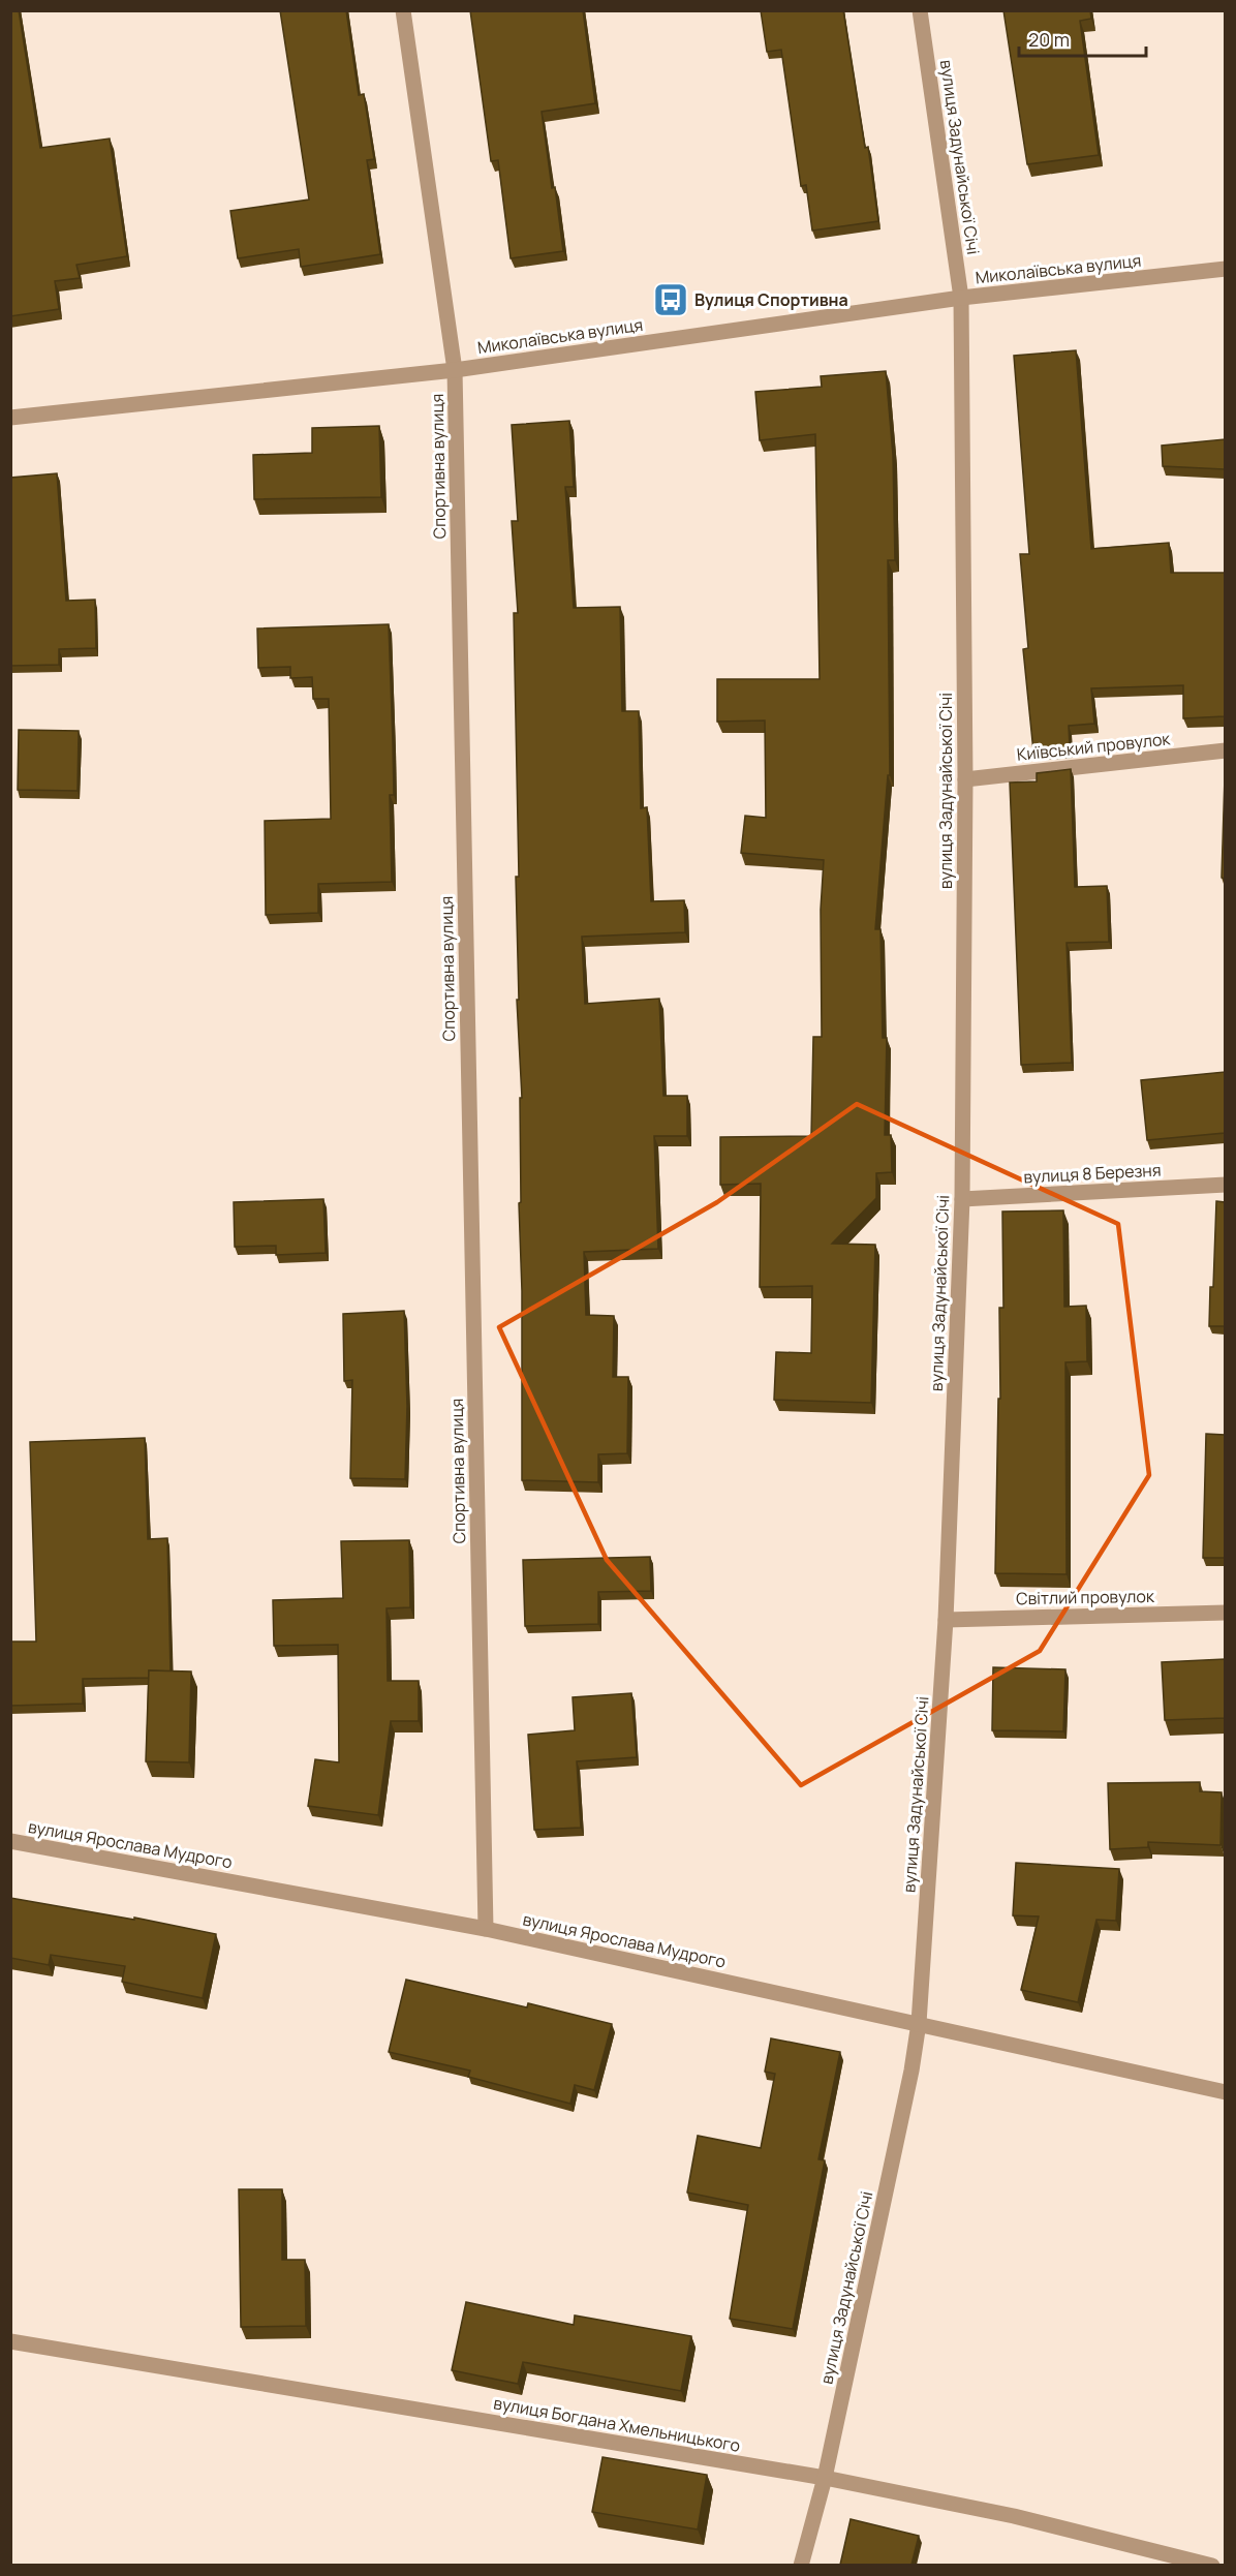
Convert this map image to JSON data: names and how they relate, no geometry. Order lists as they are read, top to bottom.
{
  "streets": {
    "street": [
      "вулиця Задунайської Січі",
      "Миколаївська вулиця",
      "Спортивна вулиця",
      "Київський провулок",
      "вулиця 8 Березня",
      "Світлий провулок",
      "вулиця Ярослава Мудрого",
      "вулиця Богдана Хмельницького"
    ]
  },
  "crossings": [
    ["вулиця Задунайської Січі", "Миколаївська вулиця"],
    ["вулиця Задунайської Січі", "Київський провулок"],
    ["вулиця Задунайської Січі", "вулиця 8 Березня"],
    ["вулиця Задунайської Січі", "Світлий провулок"],
    ["вулиця Задунайської Січі", "вулиця Ярослава Мудрого"],
    ["вулиця Задунайської Січі", "вулиця Богдана Хмельницького"],
    ["Миколаївська вулиця", "Спортивна вулиця"],
    ["Спортивна вулиця", "вулиця Ярослава Мудрого"]
  ],
  "places": {
    "bus stop": ["Вулиця Спортивна"]
  },
  "scale_bar": "20 m"
}
